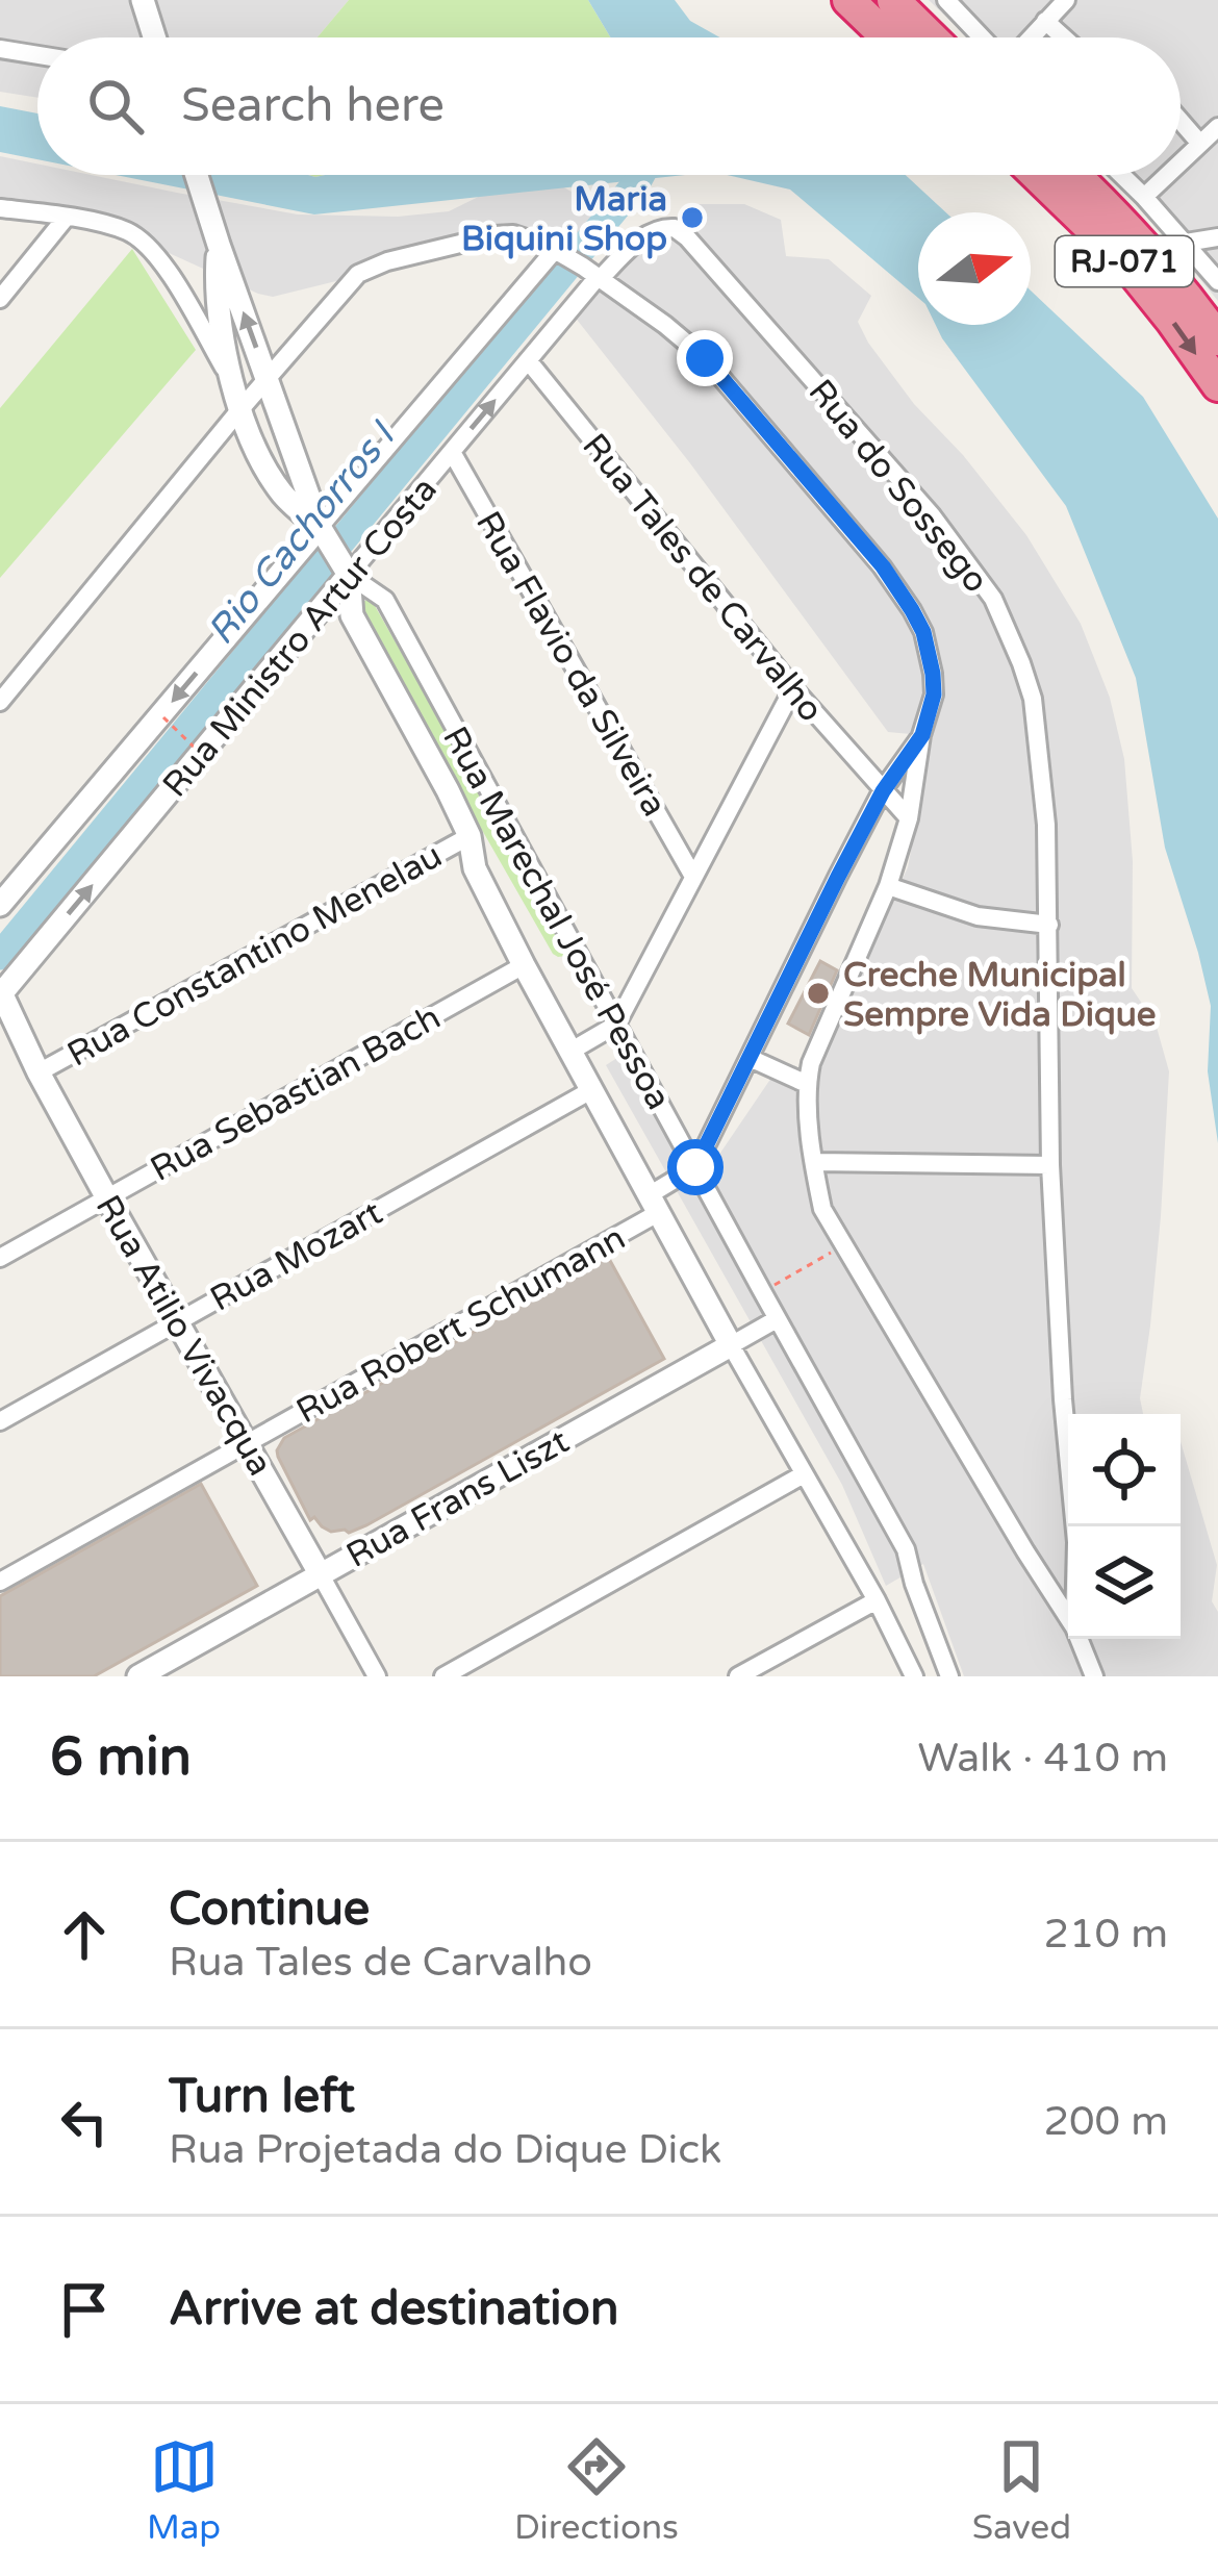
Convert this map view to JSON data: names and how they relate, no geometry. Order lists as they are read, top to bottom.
{
  "streets": {
    "highway": ["RJ-071"],
    "street": [
      "Rua do Sossego",
      "Rua Tales de Carvalho",
      "Rua Ministro Artur Costa",
      "Rua Flavio da Silveira",
      "Rua Marechal José Pessoa",
      "Rua Constantino Menelau",
      "Rua Sebastian Bach",
      "Rua Mozart",
      "Rua Robert Schumann",
      "Rua Atilio Vivacqua",
      "Rua Frans Liszt"
    ]
  },
  "crossings": [
    ["Rua do Sossego", "Rua Ministro Artur Costa"],
    ["Rua Tales de Carvalho", "Rua Ministro Artur Costa"],
    ["Rua Ministro Artur Costa", "Rua Flavio da Silveira"],
    ["Rua Ministro Artur Costa", "Rua Marechal José Pessoa"],
    ["Rua Ministro Artur Costa", "Rua Atilio Vivacqua"],
    ["Rua Marechal José Pessoa", "Rua Constantino Menelau"],
    ["Rua Marechal José Pessoa", "Rua Sebastian Bach"],
    ["Rua Marechal José Pessoa", "Rua Mozart"],
    ["Rua Marechal José Pessoa", "Rua Robert Schumann"],
    ["Rua Marechal José Pessoa", "Rua Frans Liszt"],
    ["Rua Constantino Menelau", "Rua Atilio Vivacqua"],
    ["Rua Sebastian Bach", "Rua Atilio Vivacqua"],
    ["Rua Mozart", "Rua Atilio Vivacqua"],
    ["Rua Robert Schumann", "Rua Atilio Vivacqua"],
    ["Rua Atilio Vivacqua", "Rua Frans Liszt"]
  ],
  "water": ["Rio Cachorros I"],
  "places": ["Maria Biquini Shop", "Creche Municipal Sempre Vida Dique"],
  "north": "right",
  "page": {
    "search": "Search here",
    "heading": ["6 min", "Walk · 410 m"],
    "list": [
      ["Continue", "Rua Tales de Carvalho", "210 m"],
      ["Turn left", "Rua Projetada do Dique Dick", "200 m"],
      "Arrive at destination"
    ],
    "nav": ["Map", "Directions", "Saved"]
  }
}
